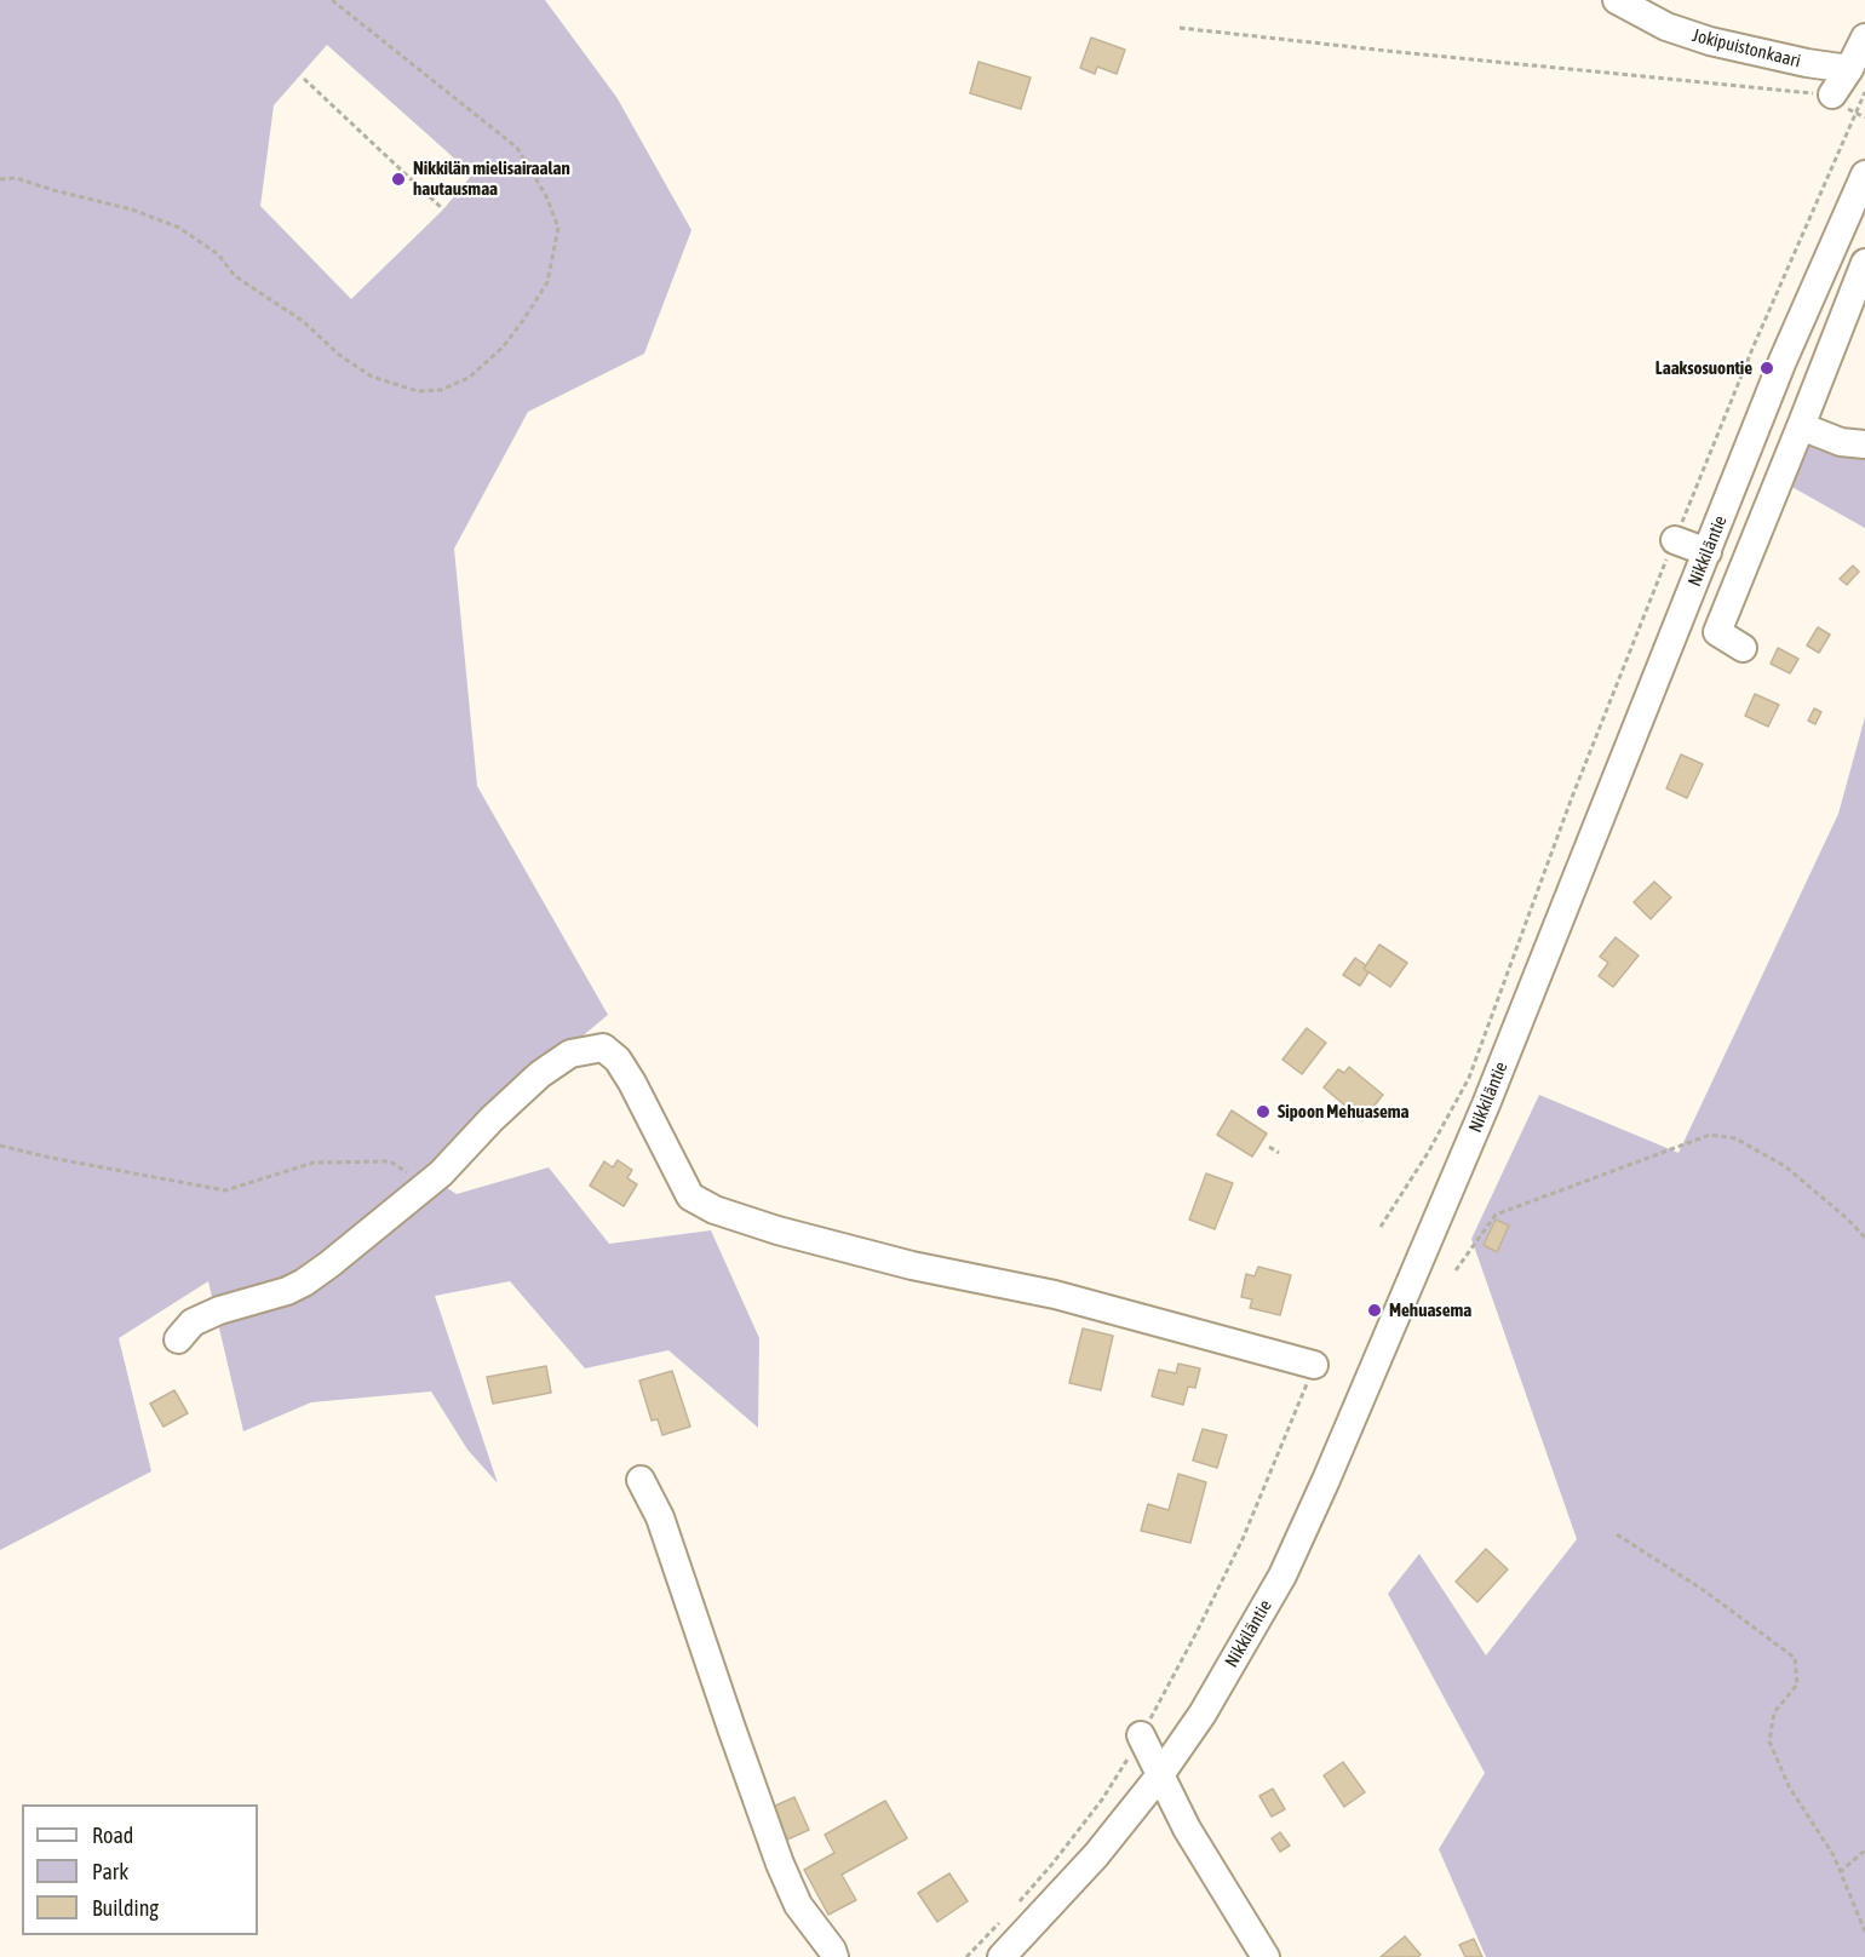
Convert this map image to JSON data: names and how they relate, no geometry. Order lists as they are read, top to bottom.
{
  "streets": {
    "street": ["Jokipuistonkaari", "Nikkiläntie"]
  },
  "places": [
    "Nikkilän mielisairaalan hautausmaa",
    "Laaksosuontie",
    "Sipoon Mehuasema",
    "Mehuasema"
  ],
  "legend": ["Road", "Park", "Building"]
}
